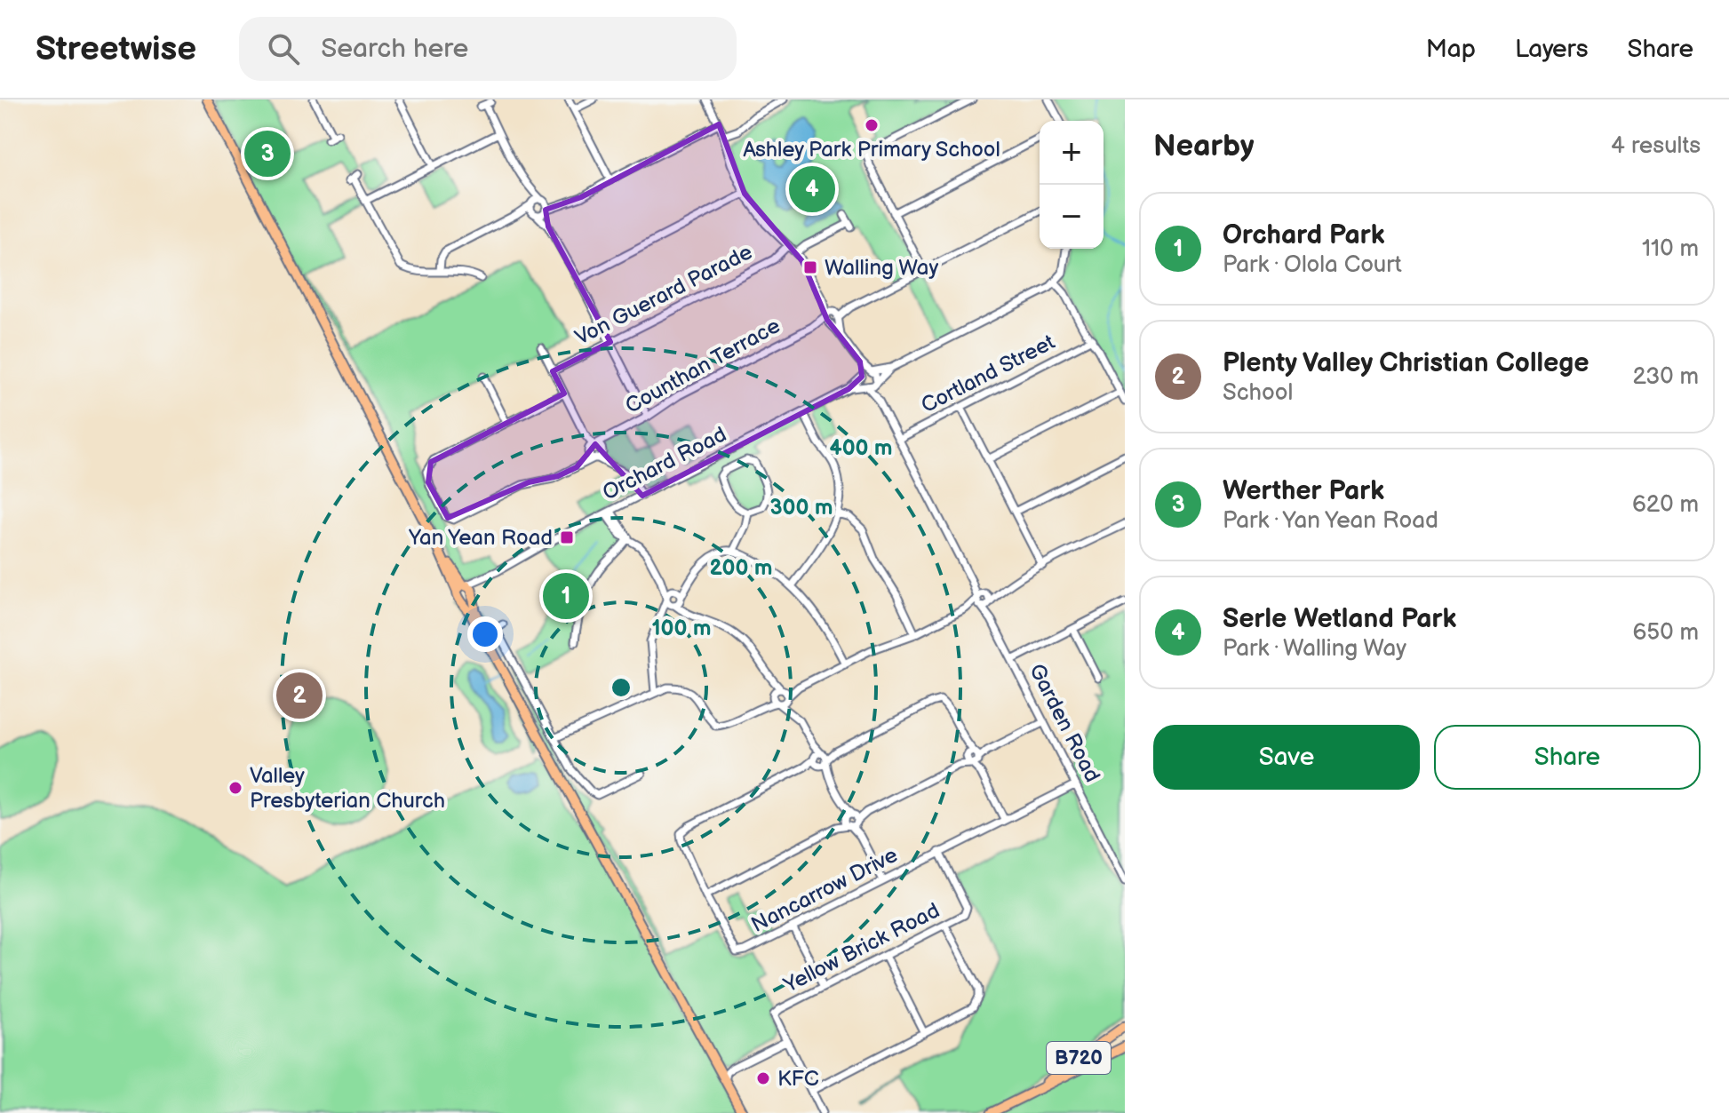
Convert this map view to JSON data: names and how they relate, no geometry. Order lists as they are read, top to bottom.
{
  "streets": {
    "main road": ["B720"],
    "street": [
      "Von Guerard Parade",
      "Counthan Terrace",
      "Cortland Street",
      "Orchard Road",
      "Garden Road",
      "Nancarrow Drive",
      "Yellow Brick Road"
    ]
  },
  "crossings": [
    ["Garden Road", "Nancarrow Drive"],
    ["Nancarrow Drive", "Yellow Brick Road"]
  ],
  "places": {
    "other": ["Ashley Park Primary School", "Valley Presbyterian Church", "KFC"],
    "transit": ["Walling Way", "Yan Yean Road"]
  },
  "page": {
    "header": "Streetwise",
    "search": "Search here",
    "nav": ["Map", "Layers", "Share"],
    "heading": ["Nearby", "4 results"],
    "map_buttons": ["+", "−"],
    "pins": [
      "3",
      "4",
      "1",
      "2"
    ],
    "list": [
      {
        "mark": "1",
        "name": "Orchard Park",
        "note": "Park · Olola Court",
        "value": "110 m"
      },
      {
        "mark": "2",
        "name": "Plenty Valley Christian College",
        "note": "School",
        "value": "230 m"
      },
      {
        "mark": "3",
        "name": "Werther Park",
        "note": "Park · Yan Yean Road",
        "value": "620 m"
      },
      {
        "mark": "4",
        "name": "Serle Wetland Park",
        "note": "Park · Walling Way",
        "value": "650 m"
      }
    ],
    "buttons": ["Save", "Share"]
  },
  "rings": [
    "400 m",
    "300 m",
    "200 m",
    "100 m"
  ]
}
